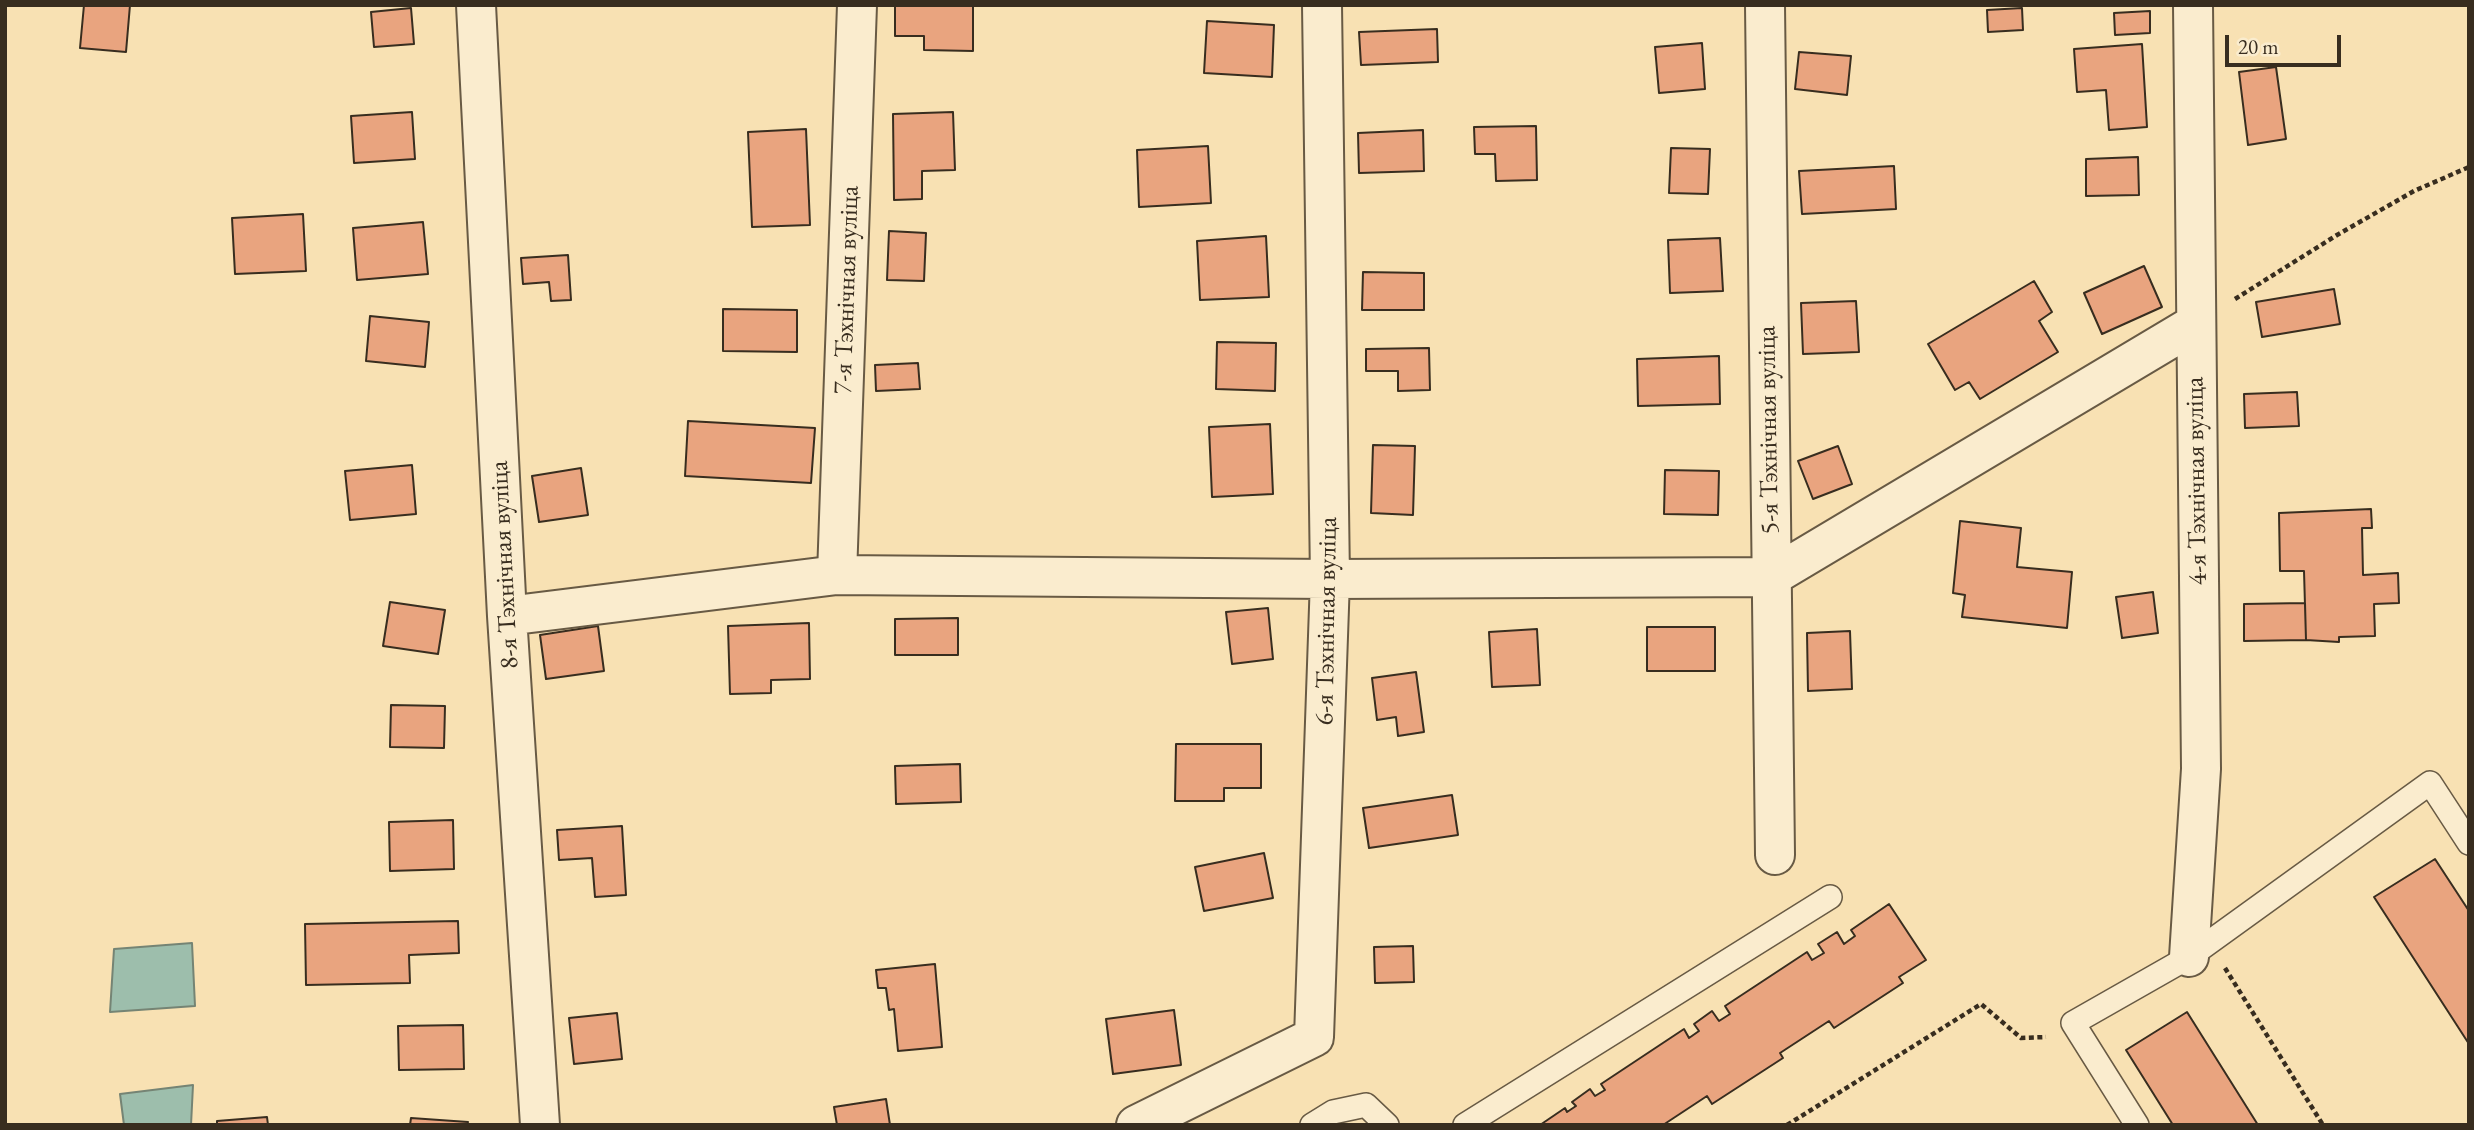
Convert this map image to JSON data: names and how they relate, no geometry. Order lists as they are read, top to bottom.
{
  "streets": {
    "street": [
      "7-я Тэхнічная вуліца",
      "5-я Тэхнічная вуліца",
      "4-я Тэхнічная вуліца",
      "8-я Тэхнічная вуліца",
      "6-я Тэхнічная вуліца"
    ]
  },
  "scale_bar": "20 m"
}
